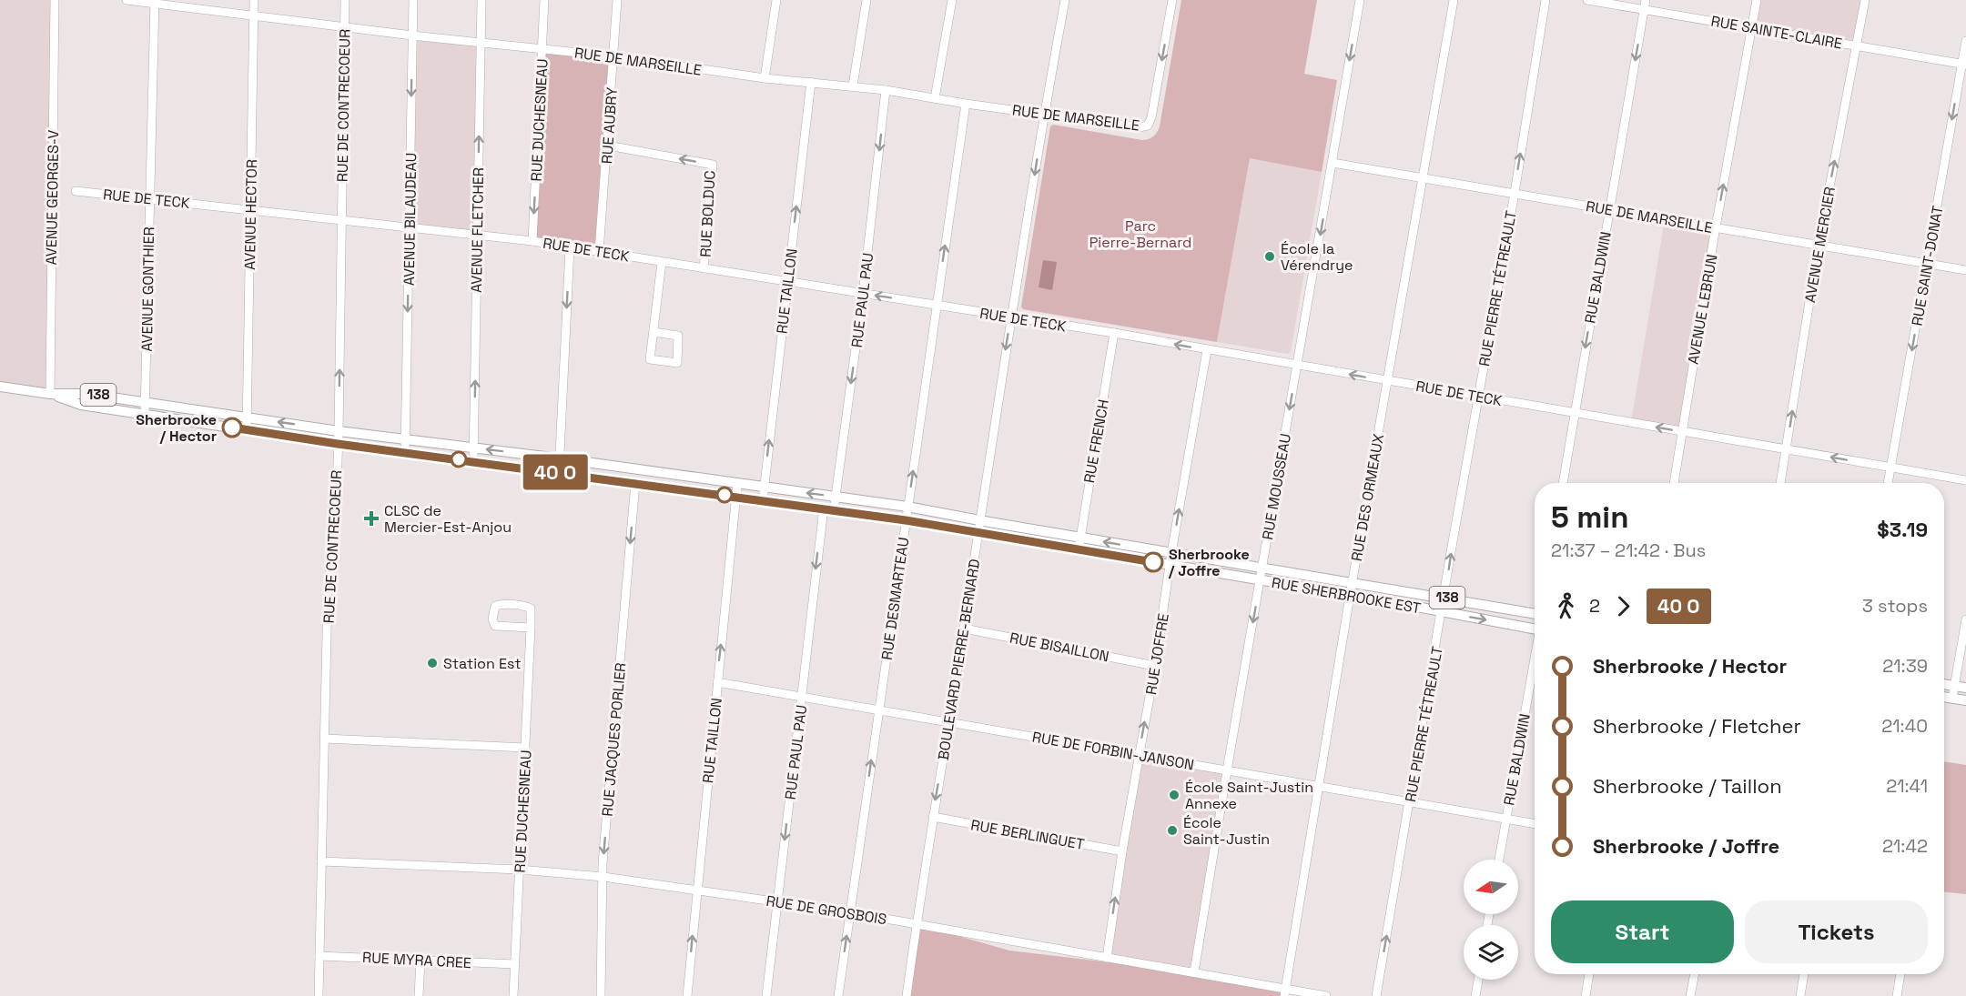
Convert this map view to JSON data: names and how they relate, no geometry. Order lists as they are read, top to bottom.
{
  "streets": {
    "main road": ["138", "RUE SHERBROOKE EST"],
    "street": [
      "RUE SAINTE-CLAIRE",
      "RUE DE MARSEILLE",
      "RUE DE CONTRECOEUR",
      "RUE DUCHESNEAU",
      "RUE AUBRY",
      "AVENUE GEORGES-V",
      "RUE DE TECK",
      "RUE BOLDUC",
      "AVENUE HECTOR",
      "AVENUE BILAUDEAU",
      "AVENUE FLETCHER",
      "AVENUE MERCIER",
      "RUE SAINT-DONAT",
      "RUE BALDWIN",
      "RUE PIERRE TÉTREAULT",
      "AVENUE GONTHIER",
      "RUE TAILLON",
      "RUE PAUL PAU",
      "AVENUE LEBRUN",
      "RUE FRENCH",
      "RUE MOUSSEAU",
      "RUE DES ORMEAUX",
      "RUE DESMARTEAU",
      "RUE BISAILLON",
      "RUE JOFFRE",
      "BOULEVARD PIERRE-BERNARD",
      "RUE JACQUES PORLIER",
      "RUE DE FORBIN-JANSON",
      "RUE BERLINGUET",
      "RUE DE GROSBOIS",
      "RUE MYRA CREE"
    ]
  },
  "crossings": [
    ["RUE SAINTE-CLAIRE", "AVENUE MERCIER"],
    ["RUE SAINTE-CLAIRE", "RUE SAINT-DONAT"],
    ["RUE SAINTE-CLAIRE", "RUE BALDWIN"],
    ["RUE SAINTE-CLAIRE", "AVENUE LEBRUN"],
    ["RUE DE MARSEILLE", "RUE DE CONTRECOEUR"],
    ["RUE DE MARSEILLE", "RUE DUCHESNEAU"],
    ["RUE DE MARSEILLE", "RUE AUBRY"],
    ["RUE DE MARSEILLE", "AVENUE HECTOR"],
    ["RUE DE MARSEILLE", "AVENUE BILAUDEAU"],
    ["RUE DE MARSEILLE", "AVENUE FLETCHER"],
    ["RUE DE MARSEILLE", "AVENUE MERCIER"],
    ["RUE DE MARSEILLE", "RUE SAINT-DONAT"],
    ["RUE DE MARSEILLE", "RUE BALDWIN"],
    ["RUE DE MARSEILLE", "RUE PIERRE TÉTREAULT"],
    ["RUE DE MARSEILLE", "AVENUE GONTHIER"],
    ["RUE DE MARSEILLE", "RUE TAILLON"],
    ["RUE DE MARSEILLE", "RUE PAUL PAU"],
    ["RUE DE MARSEILLE", "AVENUE LEBRUN"],
    ["RUE DE MARSEILLE", "RUE MOUSSEAU"],
    ["RUE DE MARSEILLE", "RUE DES ORMEAUX"],
    ["RUE DE MARSEILLE", "RUE DESMARTEAU"],
    ["RUE DE MARSEILLE", "BOULEVARD PIERRE-BERNARD"],
    ["RUE DE CONTRECOEUR", "RUE DE TECK"],
    ["RUE DE CONTRECOEUR", "RUE SHERBROOKE EST"],
    ["RUE DE CONTRECOEUR", "RUE DE GROSBOIS"],
    ["RUE DE CONTRECOEUR", "RUE MYRA CREE"],
    ["RUE DUCHESNEAU", "RUE DE TECK"],
    ["RUE DUCHESNEAU", "RUE DE GROSBOIS"],
    ["RUE DUCHESNEAU", "RUE MYRA CREE"],
    ["RUE AUBRY", "RUE DE TECK"],
    ["RUE AUBRY", "RUE BOLDUC"],
    ["AVENUE GEORGES-V", "RUE SHERBROOKE EST"],
    ["RUE DE TECK", "RUE BOLDUC"],
    ["RUE DE TECK", "AVENUE HECTOR"],
    ["RUE DE TECK", "AVENUE BILAUDEAU"],
    ["RUE DE TECK", "AVENUE FLETCHER"],
    ["RUE DE TECK", "AVENUE MERCIER"],
    ["RUE DE TECK", "RUE SAINT-DONAT"],
    ["RUE DE TECK", "RUE BALDWIN"],
    ["RUE DE TECK", "RUE PIERRE TÉTREAULT"],
    ["RUE DE TECK", "AVENUE GONTHIER"],
    ["RUE DE TECK", "RUE TAILLON"],
    ["RUE DE TECK", "RUE PAUL PAU"],
    ["RUE DE TECK", "AVENUE LEBRUN"],
    ["RUE DE TECK", "RUE FRENCH"],
    ["RUE DE TECK", "RUE MOUSSEAU"],
    ["RUE DE TECK", "RUE DES ORMEAUX"],
    ["RUE DE TECK", "RUE DESMARTEAU"],
    ["RUE DE TECK", "RUE JOFFRE"],
    ["RUE DE TECK", "BOULEVARD PIERRE-BERNARD"],
    ["AVENUE HECTOR", "RUE SHERBROOKE EST"],
    ["AVENUE BILAUDEAU", "RUE SHERBROOKE EST"],
    ["AVENUE FLETCHER", "RUE SHERBROOKE EST"],
    ["RUE BALDWIN", "RUE DE FORBIN-JANSON"],
    ["RUE PIERRE TÉTREAULT", "RUE SHERBROOKE EST"],
    ["RUE PIERRE TÉTREAULT", "RUE DE FORBIN-JANSON"],
    ["AVENUE GONTHIER", "RUE SHERBROOKE EST"],
    ["RUE TAILLON", "RUE SHERBROOKE EST"],
    ["RUE TAILLON", "RUE DE FORBIN-JANSON"],
    ["RUE TAILLON", "RUE DE GROSBOIS"],
    ["RUE PAUL PAU", "RUE SHERBROOKE EST"],
    ["RUE PAUL PAU", "RUE DE FORBIN-JANSON"],
    ["RUE PAUL PAU", "RUE DE GROSBOIS"],
    ["RUE FRENCH", "RUE SHERBROOKE EST"],
    ["RUE MOUSSEAU", "RUE SHERBROOKE EST"],
    ["RUE MOUSSEAU", "RUE DE FORBIN-JANSON"],
    ["RUE MOUSSEAU", "RUE DE GROSBOIS"],
    ["RUE DES ORMEAUX", "RUE SHERBROOKE EST"],
    ["RUE DES ORMEAUX", "RUE DE FORBIN-JANSON"],
    ["RUE DES ORMEAUX", "RUE DE GROSBOIS"],
    ["RUE SHERBROOKE EST", "RUE DESMARTEAU"],
    ["RUE SHERBROOKE EST", "RUE JOFFRE"],
    ["RUE SHERBROOKE EST", "BOULEVARD PIERRE-BERNARD"],
    ["RUE SHERBROOKE EST", "RUE JACQUES PORLIER"],
    ["RUE DESMARTEAU", "RUE DE FORBIN-JANSON"],
    ["RUE DESMARTEAU", "RUE DE GROSBOIS"],
    ["RUE BISAILLON", "RUE JOFFRE"],
    ["RUE BISAILLON", "BOULEVARD PIERRE-BERNARD"],
    ["RUE JOFFRE", "RUE DE FORBIN-JANSON"],
    ["RUE JOFFRE", "RUE BERLINGUET"],
    ["RUE JOFFRE", "RUE DE GROSBOIS"],
    ["BOULEVARD PIERRE-BERNARD", "RUE DE FORBIN-JANSON"],
    ["BOULEVARD PIERRE-BERNARD", "RUE BERLINGUET"],
    ["BOULEVARD PIERRE-BERNARD", "RUE DE GROSBOIS"],
    ["RUE JACQUES PORLIER", "RUE DE GROSBOIS"]
  ],
  "one_way": [
    "AVENUE BILAUDEAU",
    "AVENUE FLETCHER",
    "AVENUE MERCIER",
    "RUE SAINT-DONAT",
    "RUE BALDWIN",
    "RUE PIERRE TÉTREAULT",
    "RUE TAILLON",
    "RUE PAUL PAU",
    "AVENUE LEBRUN",
    "RUE MOUSSEAU",
    "RUE DESMARTEAU",
    "RUE JOFFRE",
    "BOULEVARD PIERRE-BERNARD",
    "RUE JACQUES PORLIER"
  ],
  "parks": ["Parc Pierre-Bernard"],
  "places": {
    "other": [
      "École la Vérendrye",
      "Sherbrooke / Hector",
      "Sherbrooke / Joffre",
      "Station Est",
      "École Saint-Justin Annexe",
      "École Saint-Justin"
    ],
    "health": ["CLSC de Mercier-Est-Anjou"]
  },
  "north": "left",
  "page": {
    "on_map": "40 O",
    "heading": ["5 min", "21:37 – 21:42 · Bus", "$3.19"],
    "legs": ["2", "40 O", "3 stops"],
    "list": [
      {
        "name": "Sherbrooke / Hector",
        "value": "21:39"
      },
      {
        "name": "Sherbrooke / Fletcher",
        "value": "21:40"
      },
      {
        "name": "Sherbrooke / Taillon",
        "value": "21:41"
      },
      {
        "name": "Sherbrooke / Joffre",
        "value": "21:42"
      }
    ],
    "buttons": ["Start", "Tickets"]
  }
}
